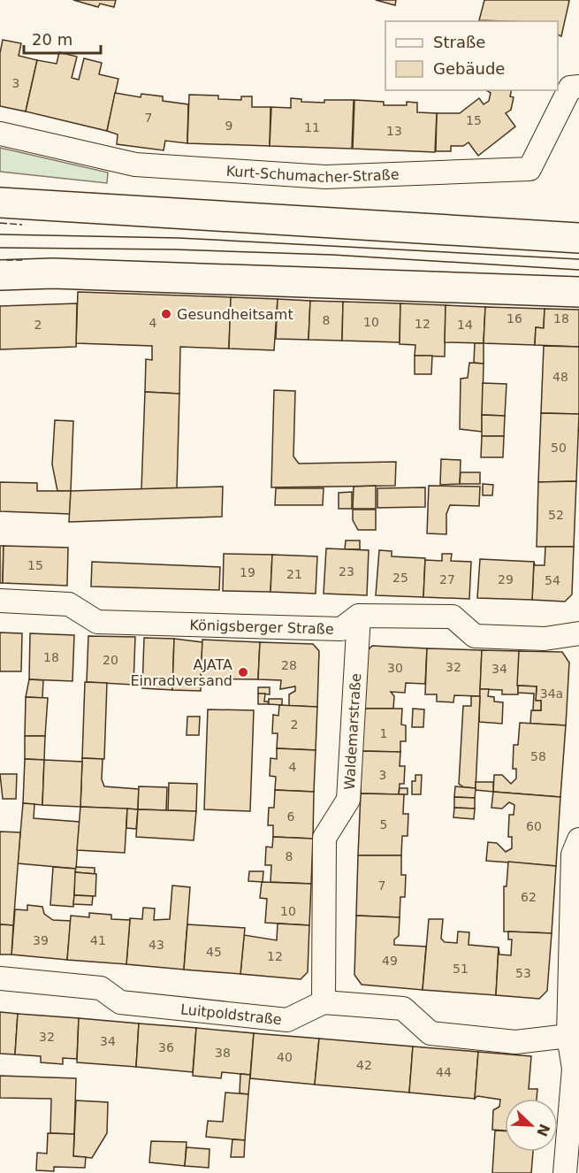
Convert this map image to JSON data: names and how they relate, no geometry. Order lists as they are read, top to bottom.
{
  "streets": {
    "street": [
      "Kurt-Schumacher-Straße",
      "Königsberger Straße",
      "Waldemarstraße",
      "Luitpoldstraße"
    ]
  },
  "crossings": [
    ["Königsberger Straße", "Waldemarstraße"],
    ["Waldemarstraße", "Luitpoldstraße"]
  ],
  "places": ["Gesundheitsamt", "AJATA Einradversand"],
  "house_numbers": [
    "3",
    "7",
    "15",
    "9",
    "11",
    "13",
    "16",
    "18",
    "8",
    "10",
    "4",
    "12",
    "2",
    "14",
    "48",
    "50",
    "52",
    "15",
    "23",
    "19",
    "21",
    "25",
    "27",
    "29",
    "54",
    "18",
    "20",
    "28",
    "32",
    "30",
    "34",
    "34a",
    "2",
    "1",
    "58",
    "4",
    "3",
    "6",
    "5",
    "60",
    "8",
    "7",
    "62",
    "10",
    "39",
    "41",
    "43",
    "45",
    "12",
    "49",
    "51",
    "53",
    "32",
    "34",
    "36",
    "38",
    "40",
    "42",
    "44"
  ],
  "legend": ["Straße", "Gebäude"],
  "scale_bar": "20 m",
  "north": "bottom right"
}
